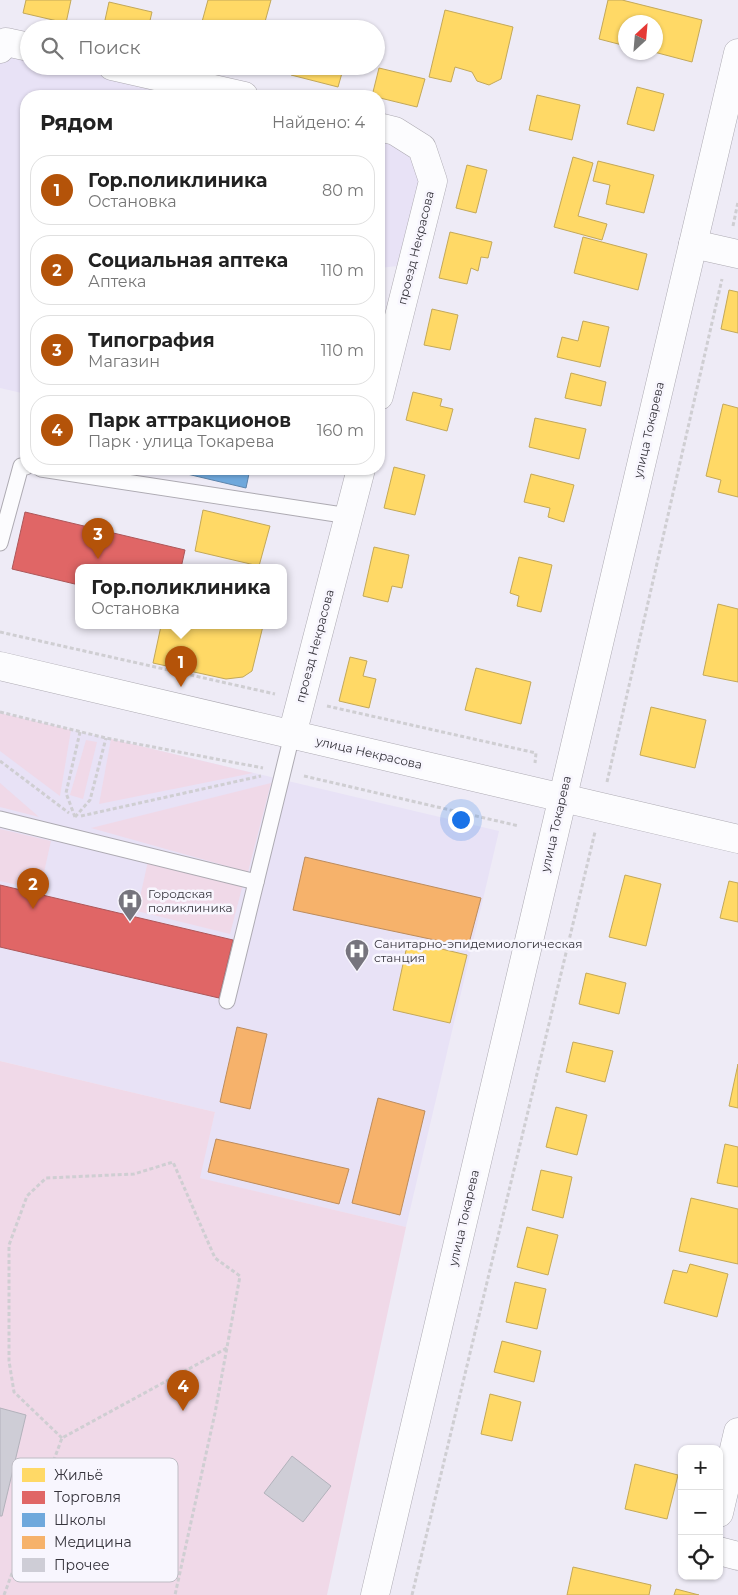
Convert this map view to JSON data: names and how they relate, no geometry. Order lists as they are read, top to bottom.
{
  "streets": {
    "street": ["проезд Некрасова", "улица Токарева", "улица Некрасова"]
  },
  "crossings": [
    ["проезд Некрасова", "улица Некрасова"],
    ["улица Токарева", "улица Некрасова"]
  ],
  "places": {
    "hospital": ["Городская поликлиника", "Санитарно-эпидемиологическая станция"]
  },
  "legend": [
    "Жильё",
    "Торговля",
    "Школы",
    "Медицина",
    "Прочее"
  ],
  "north": "top right",
  "page": {
    "search": "Поиск",
    "heading": ["Рядом", "Найдено: 4"],
    "list": [
      {
        "mark": "1",
        "name": "Гор.поликлиника",
        "note": "Остановка",
        "value": "80 m"
      },
      {
        "mark": "2",
        "name": "Социальная аптека",
        "note": "Аптека",
        "value": "110 m"
      },
      {
        "mark": "3",
        "name": "Типография",
        "note": "Магазин",
        "value": "110 m"
      },
      {
        "mark": "4",
        "name": "Парк аттракционов",
        "note": "Парк · улица Токарева",
        "value": "160 m"
      }
    ],
    "pins": [
      "3",
      "1",
      "2",
      "4"
    ],
    "popup": ["Гор.поликлиника", "Остановка"],
    "map_buttons": ["+", "−"]
  }
}
